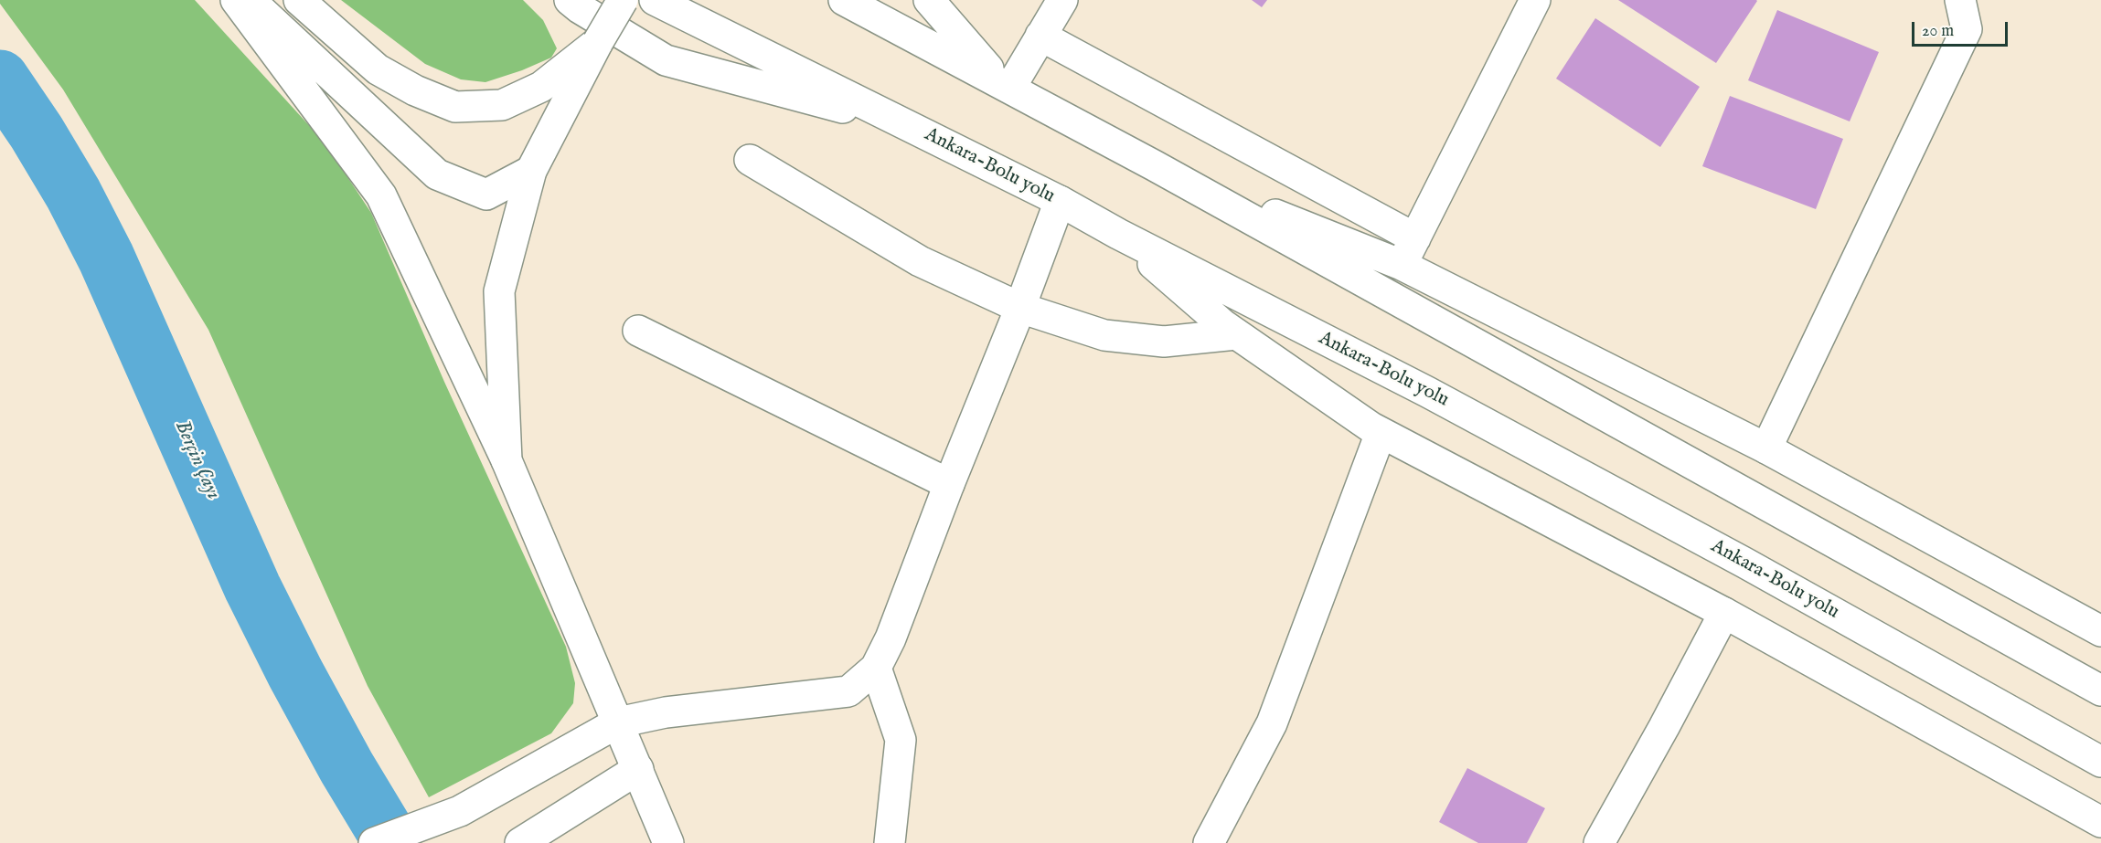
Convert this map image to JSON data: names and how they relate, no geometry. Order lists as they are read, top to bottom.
{
  "streets": {
    "main road": ["Ankara-Bolu yolu"]
  },
  "water": ["Berçin Çayı"],
  "scale_bar": "20 m"
}
